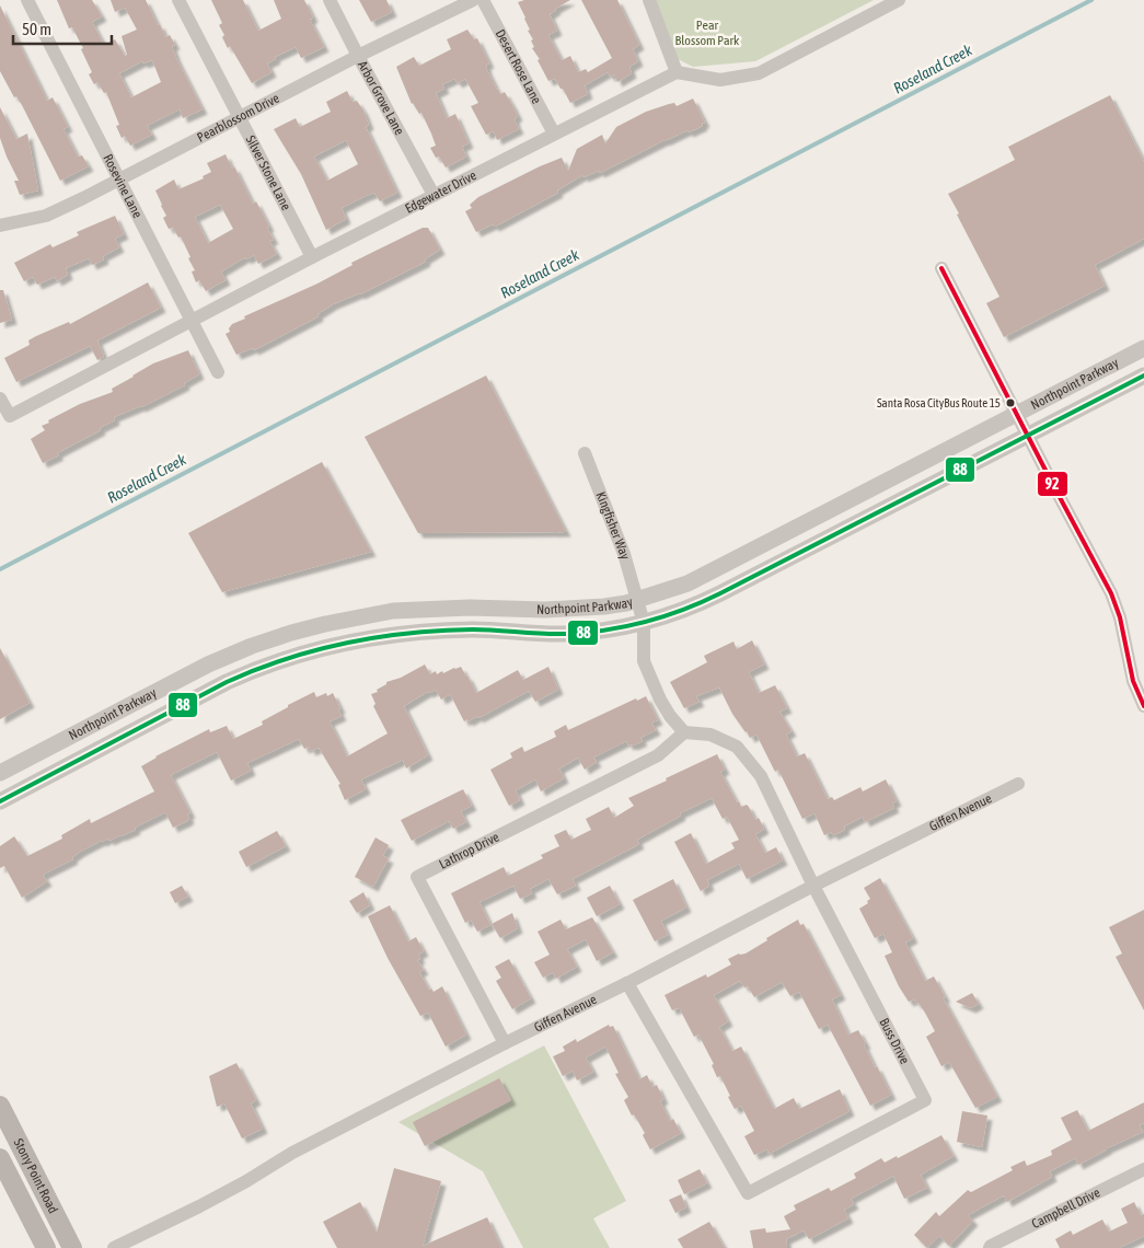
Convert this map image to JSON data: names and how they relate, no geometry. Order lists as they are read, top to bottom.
{
  "streets": {
    "main road": ["Stony Point Road"],
    "street": [
      "Desert Rose Lane",
      "Arbor Grove Lane",
      "Pearblossom Drive",
      "Silver Stone Lane",
      "Rosevine Lane",
      "Edgewater Drive",
      "Northpoint Parkway",
      "Kingfisher Way",
      "Giffen Avenue",
      "Lathrop Drive",
      "Buss Drive",
      "Campbell Drive"
    ]
  },
  "crossings": [
    ["Desert Rose Lane", "Edgewater Drive"],
    ["Arbor Grove Lane", "Pearblossom Drive"],
    ["Arbor Grove Lane", "Edgewater Drive"],
    ["Pearblossom Drive", "Silver Stone Lane"],
    ["Pearblossom Drive", "Rosevine Lane"],
    ["Silver Stone Lane", "Edgewater Drive"],
    ["Rosevine Lane", "Edgewater Drive"],
    ["Northpoint Parkway", "Kingfisher Way"],
    ["Giffen Avenue", "Lathrop Drive"],
    ["Giffen Avenue", "Buss Drive"],
    ["Lathrop Drive", "Buss Drive"]
  ],
  "water": ["Roseland Creek"],
  "parks": ["Pear Blossom Park"],
  "places": ["Santa Rosa CityBus Route 15"],
  "lines": ["transit line 92", "transit line 88"],
  "scale_bar": "50 m"
}
